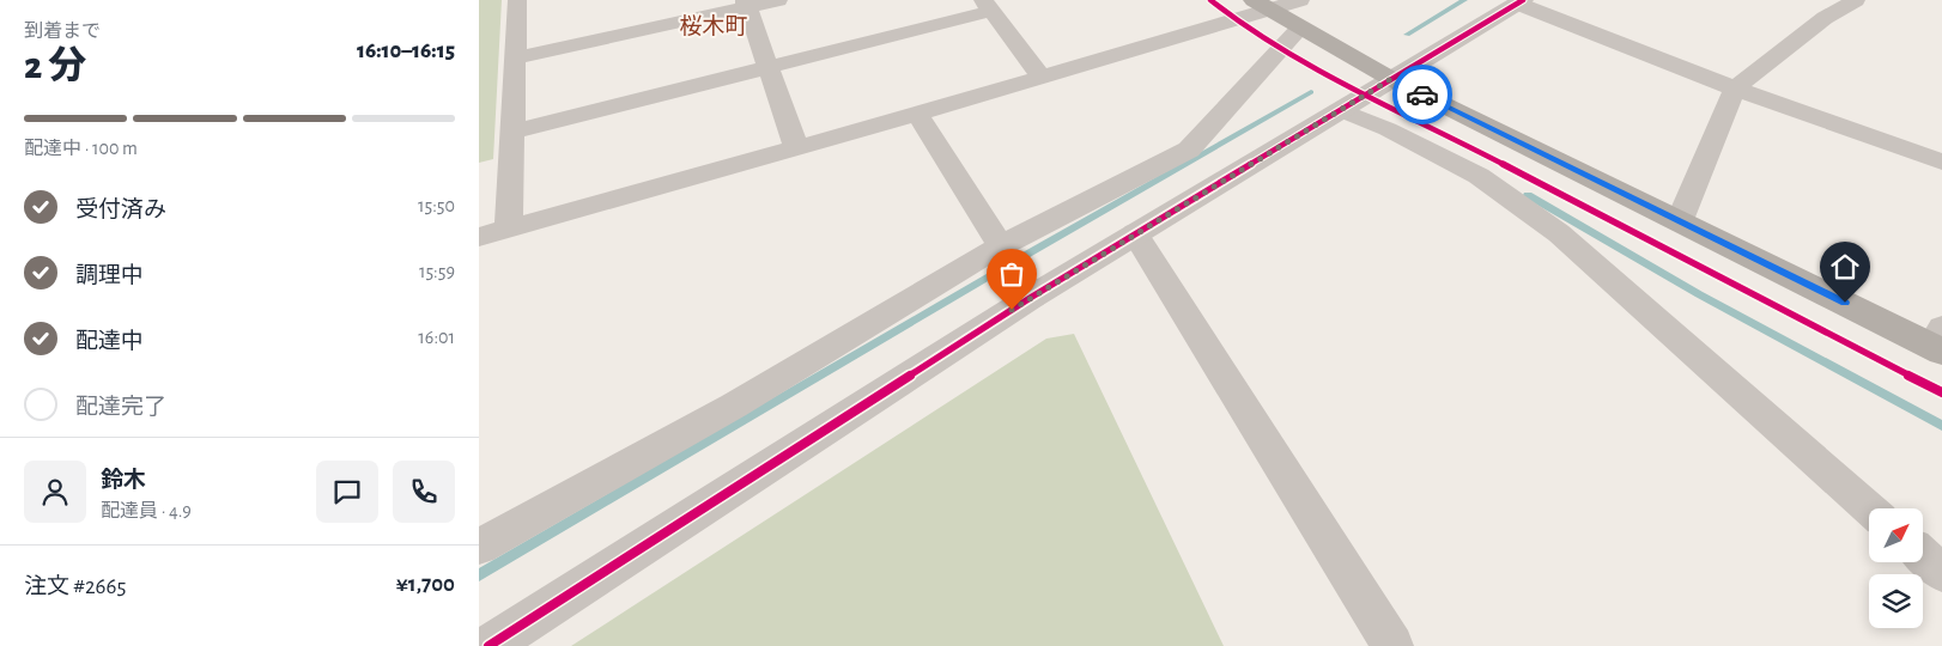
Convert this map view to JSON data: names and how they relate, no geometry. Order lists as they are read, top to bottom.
{
  "districts": ["桜木町"],
  "north": "top right",
  "page": {
    "heading": ["2 分", "到着まで", "16:10–16:15"],
    "panel": [
      "鈴木",
      "配達員 · 4.9",
      "注文 #2665",
      "¥1,700"
    ],
    "bar": "配達中 · 100 m",
    "list": [
      ["受付済み", "15:50"],
      ["調理中", "15:59"],
      ["配達中", "16:01"],
      "配達完了"
    ]
  }
}
